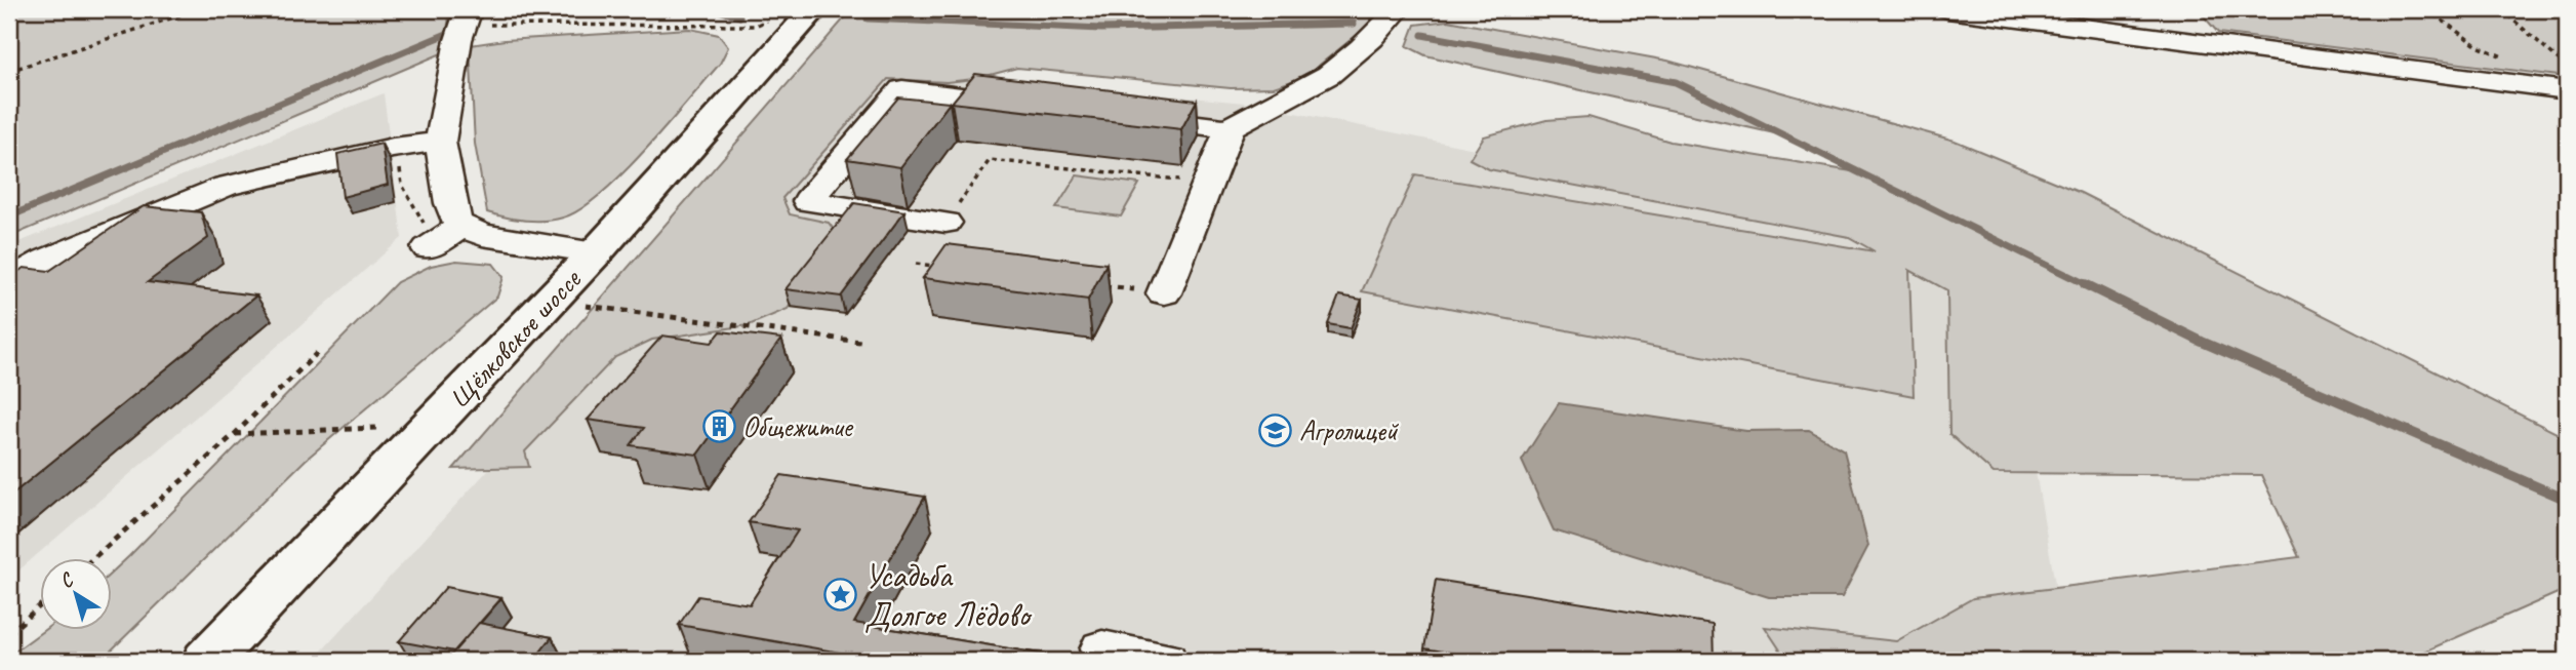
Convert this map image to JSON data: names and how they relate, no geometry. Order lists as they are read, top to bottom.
{
  "streets": {
    "main road": ["Щёлковское шоссе"]
  },
  "places": {
    "building": ["Общежитие"],
    "school or university": ["Агролицей"],
    "place": ["Усадьба Долгое Лёдово"]
  },
  "north": "top left"
}
